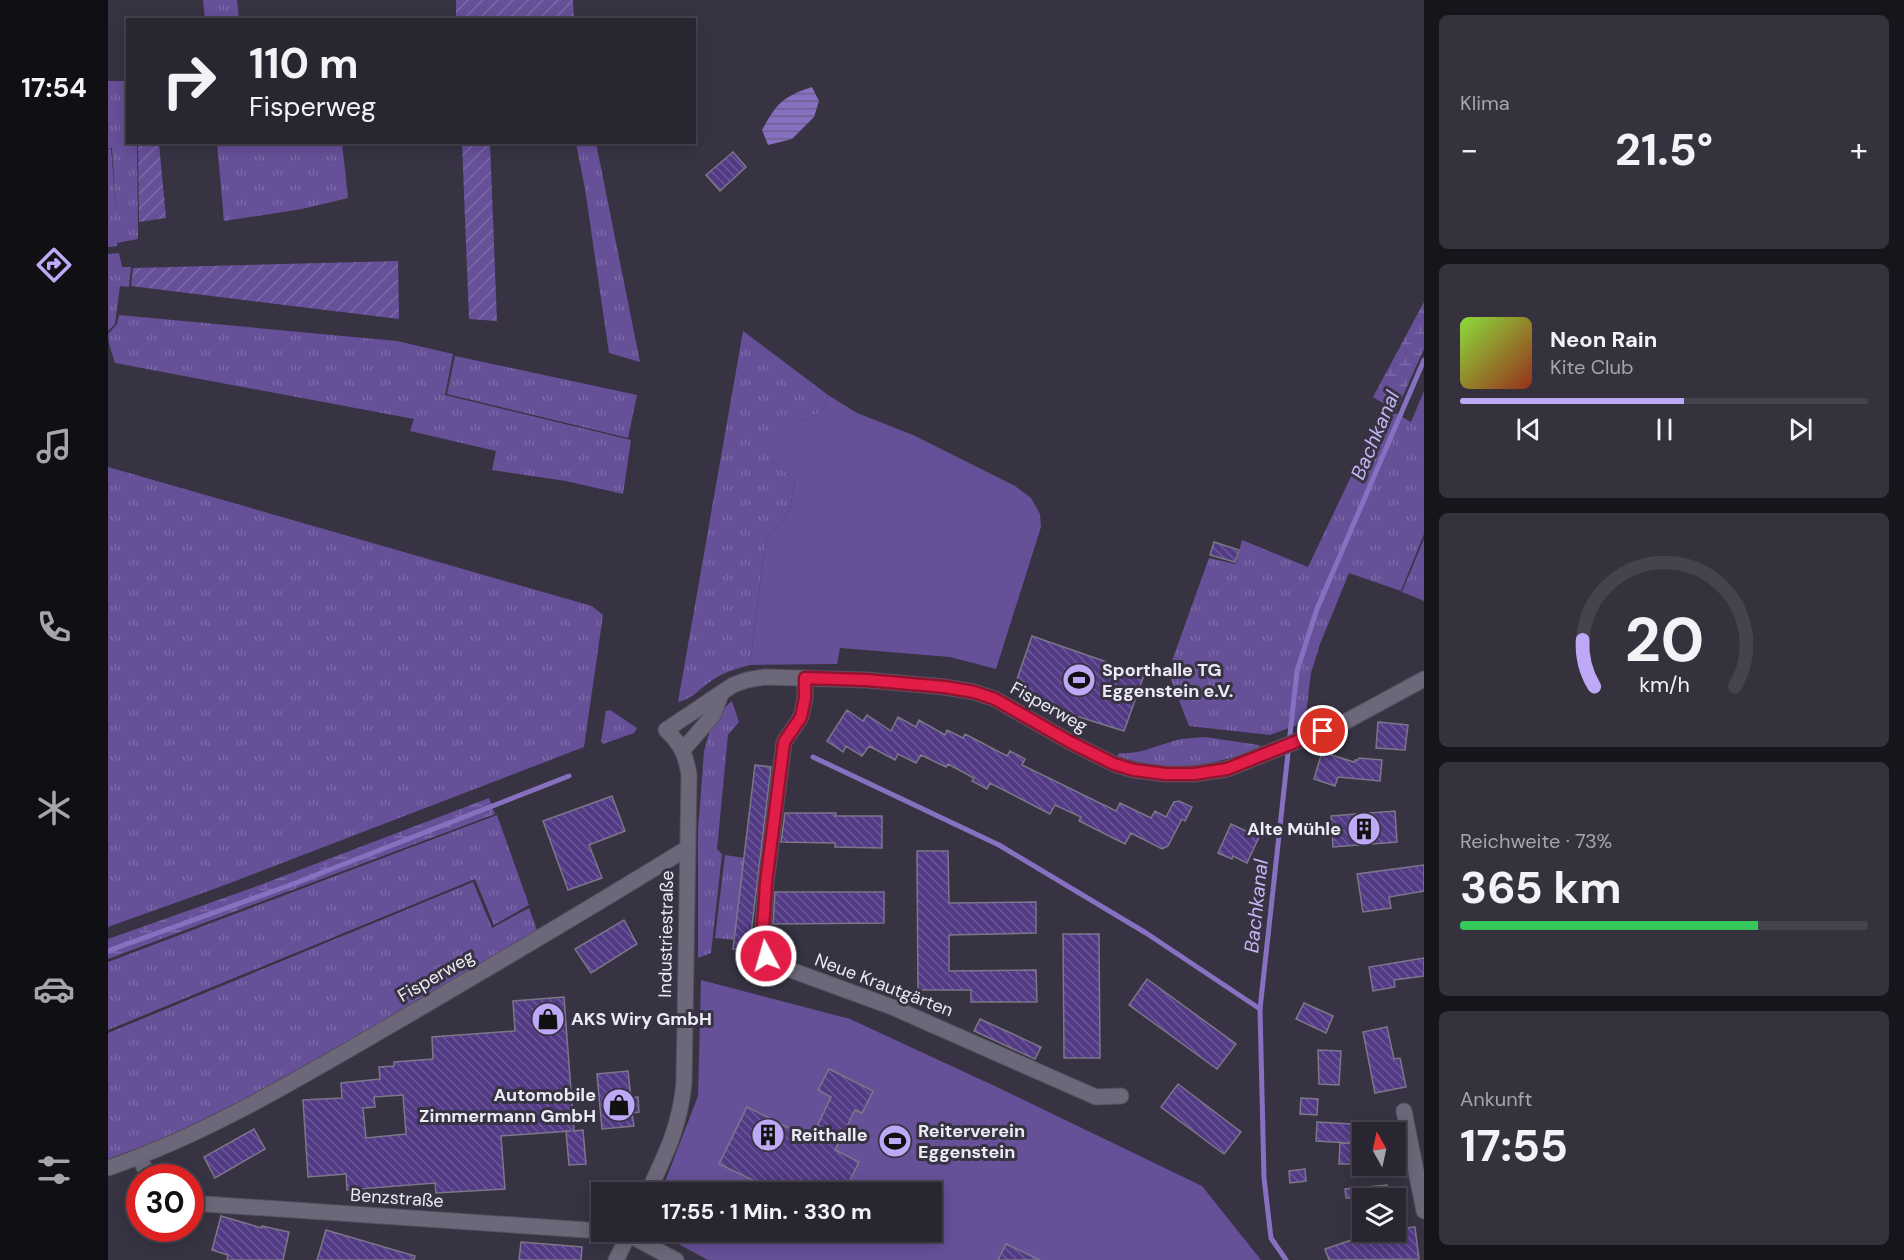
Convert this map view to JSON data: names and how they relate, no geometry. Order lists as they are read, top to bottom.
{
  "streets": {
    "street": [
      "Fisperweg",
      "Industriestraße",
      "Neue Krautgärten",
      "Benzstraße"
    ]
  },
  "crossings": [
    ["Fisperweg", "Industriestraße"],
    ["Fisperweg", "Neue Krautgärten"]
  ],
  "water": ["Bachkanal"],
  "places": {
    "sports": ["Sporthalle TG Eggenstein e.V.", "Reiterverein Eggenstein"],
    "building": ["Alte Mühle", "Reithalle"],
    "shop": ["AKS Wiry GmbH", "Automobile Zimmermann GmbH"]
  },
  "north": "top",
  "page": {
    "tabs": "17:54",
    "tile": [
      "Klima",
      ["Reichweite · 73%", "365 km"],
      ["Ankunft", "17:55"]
    ],
    "turn": ["110 m", "Fisperweg"],
    "heat": ["−", "21.5°", "+"],
    "song": ["Neon Rain", "Kite Club"],
    "limit": "30",
    "trip": "17:55 · 1 Min. · 330 m",
    "gauge": ["20", "km/h"]
  }
}
